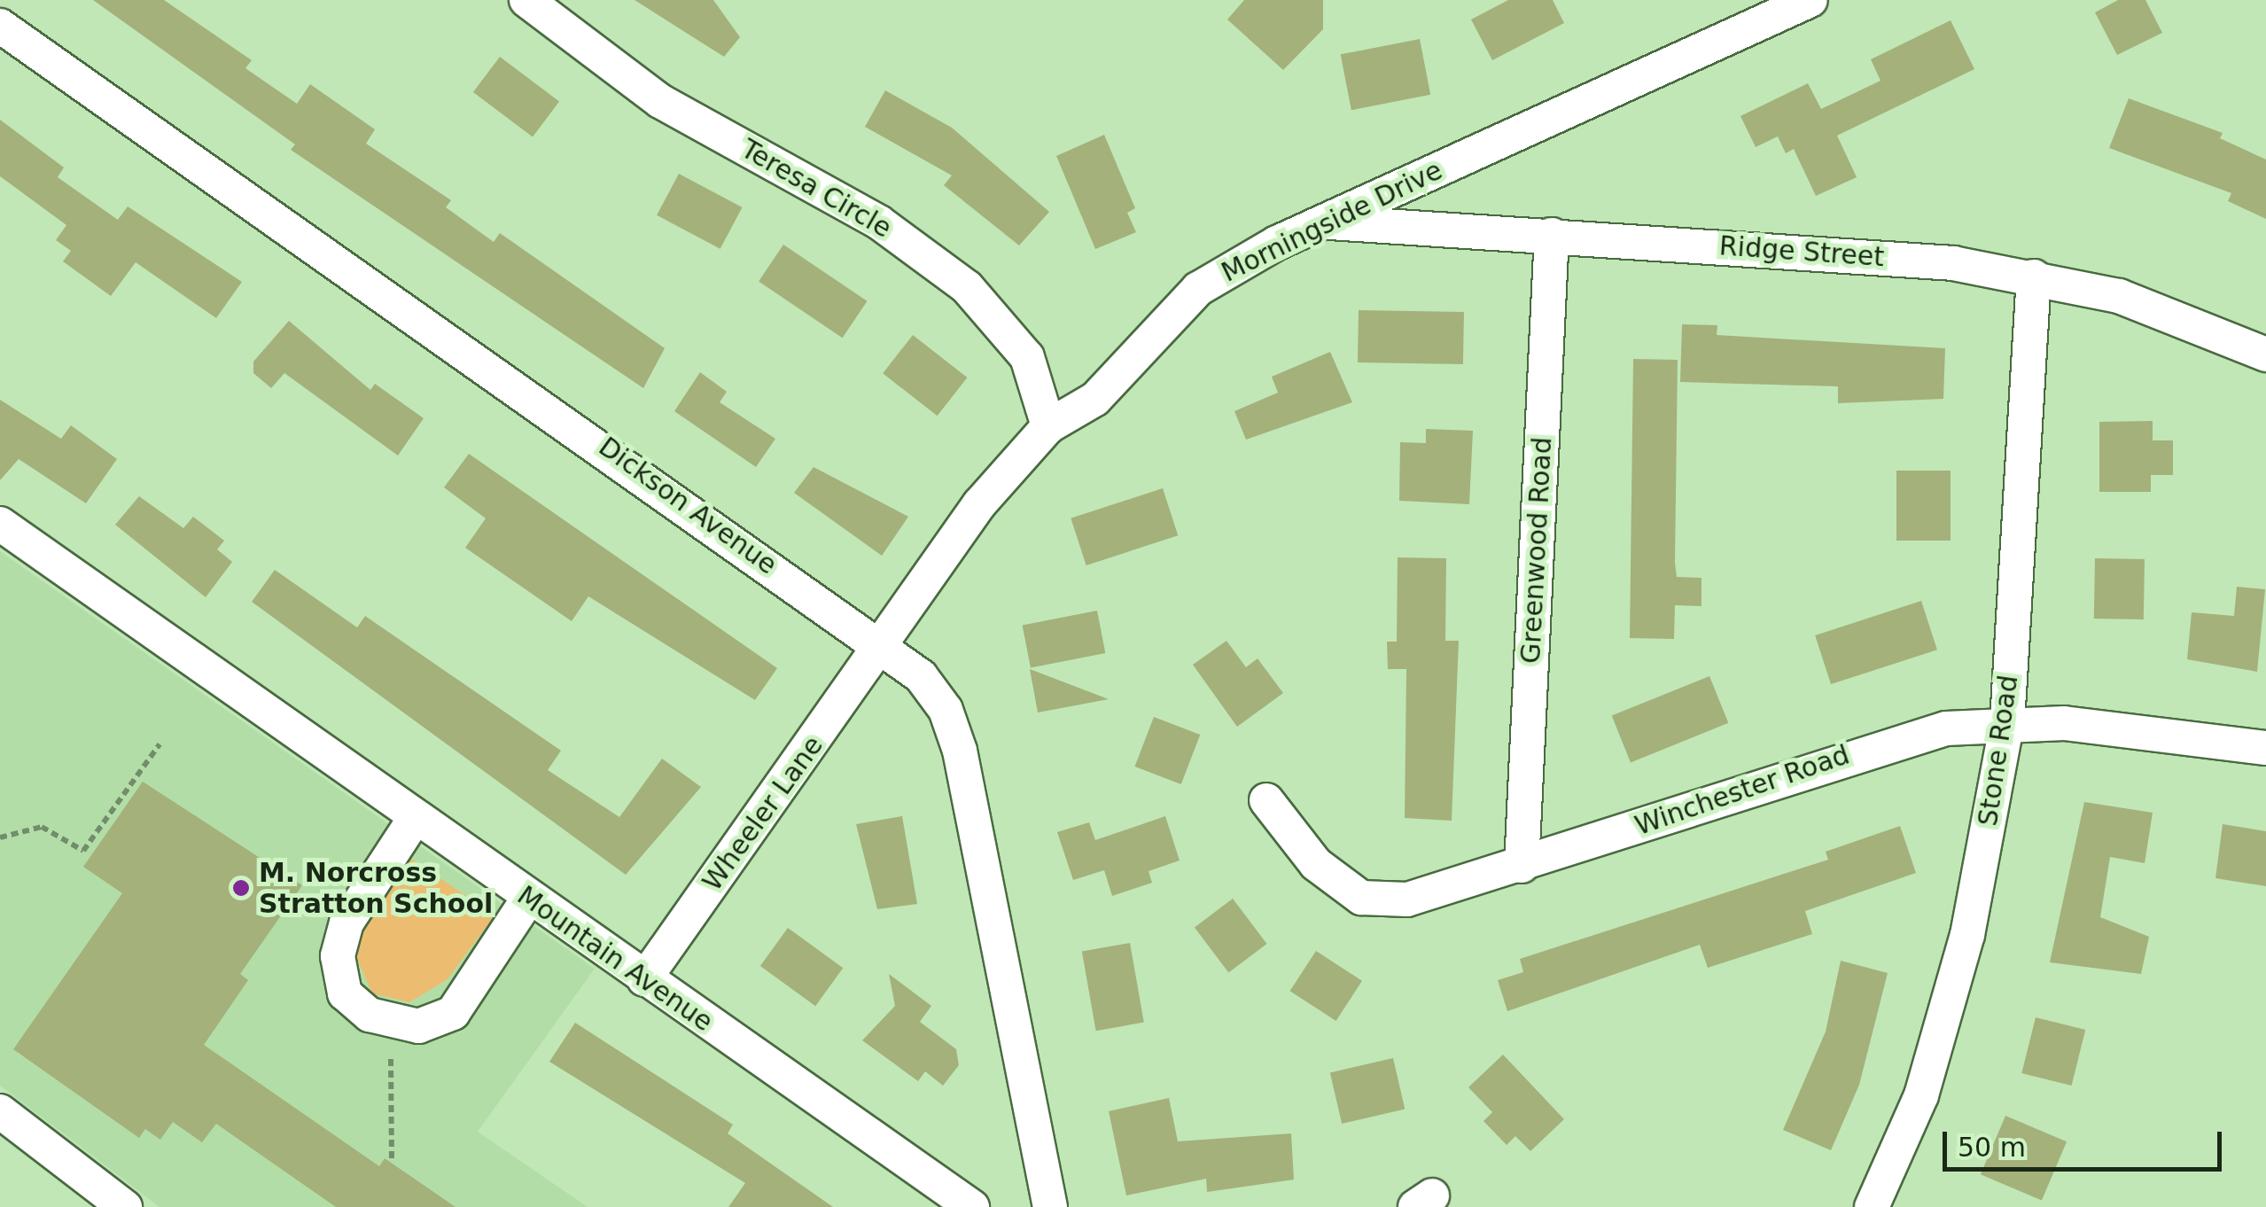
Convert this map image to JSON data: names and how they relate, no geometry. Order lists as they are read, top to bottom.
{
  "streets": {
    "street": [
      "Teresa Circle",
      "Morningside Drive",
      "Ridge Street",
      "Dickson Avenue",
      "Greenwood Road",
      "Stone Road",
      "Winchester Road",
      "Wheeler Lane",
      "Mountain Avenue"
    ]
  },
  "crossings": [
    ["Teresa Circle", "Morningside Drive"],
    ["Morningside Drive", "Ridge Street"],
    ["Morningside Drive", "Dickson Avenue"],
    ["Morningside Drive", "Wheeler Lane"],
    ["Ridge Street", "Greenwood Road"],
    ["Ridge Street", "Stone Road"],
    ["Dickson Avenue", "Wheeler Lane"],
    ["Greenwood Road", "Winchester Road"],
    ["Stone Road", "Winchester Road"],
    ["Wheeler Lane", "Mountain Avenue"]
  ],
  "places": ["M. Norcross Stratton School"],
  "scale_bar": "50 m"
}
